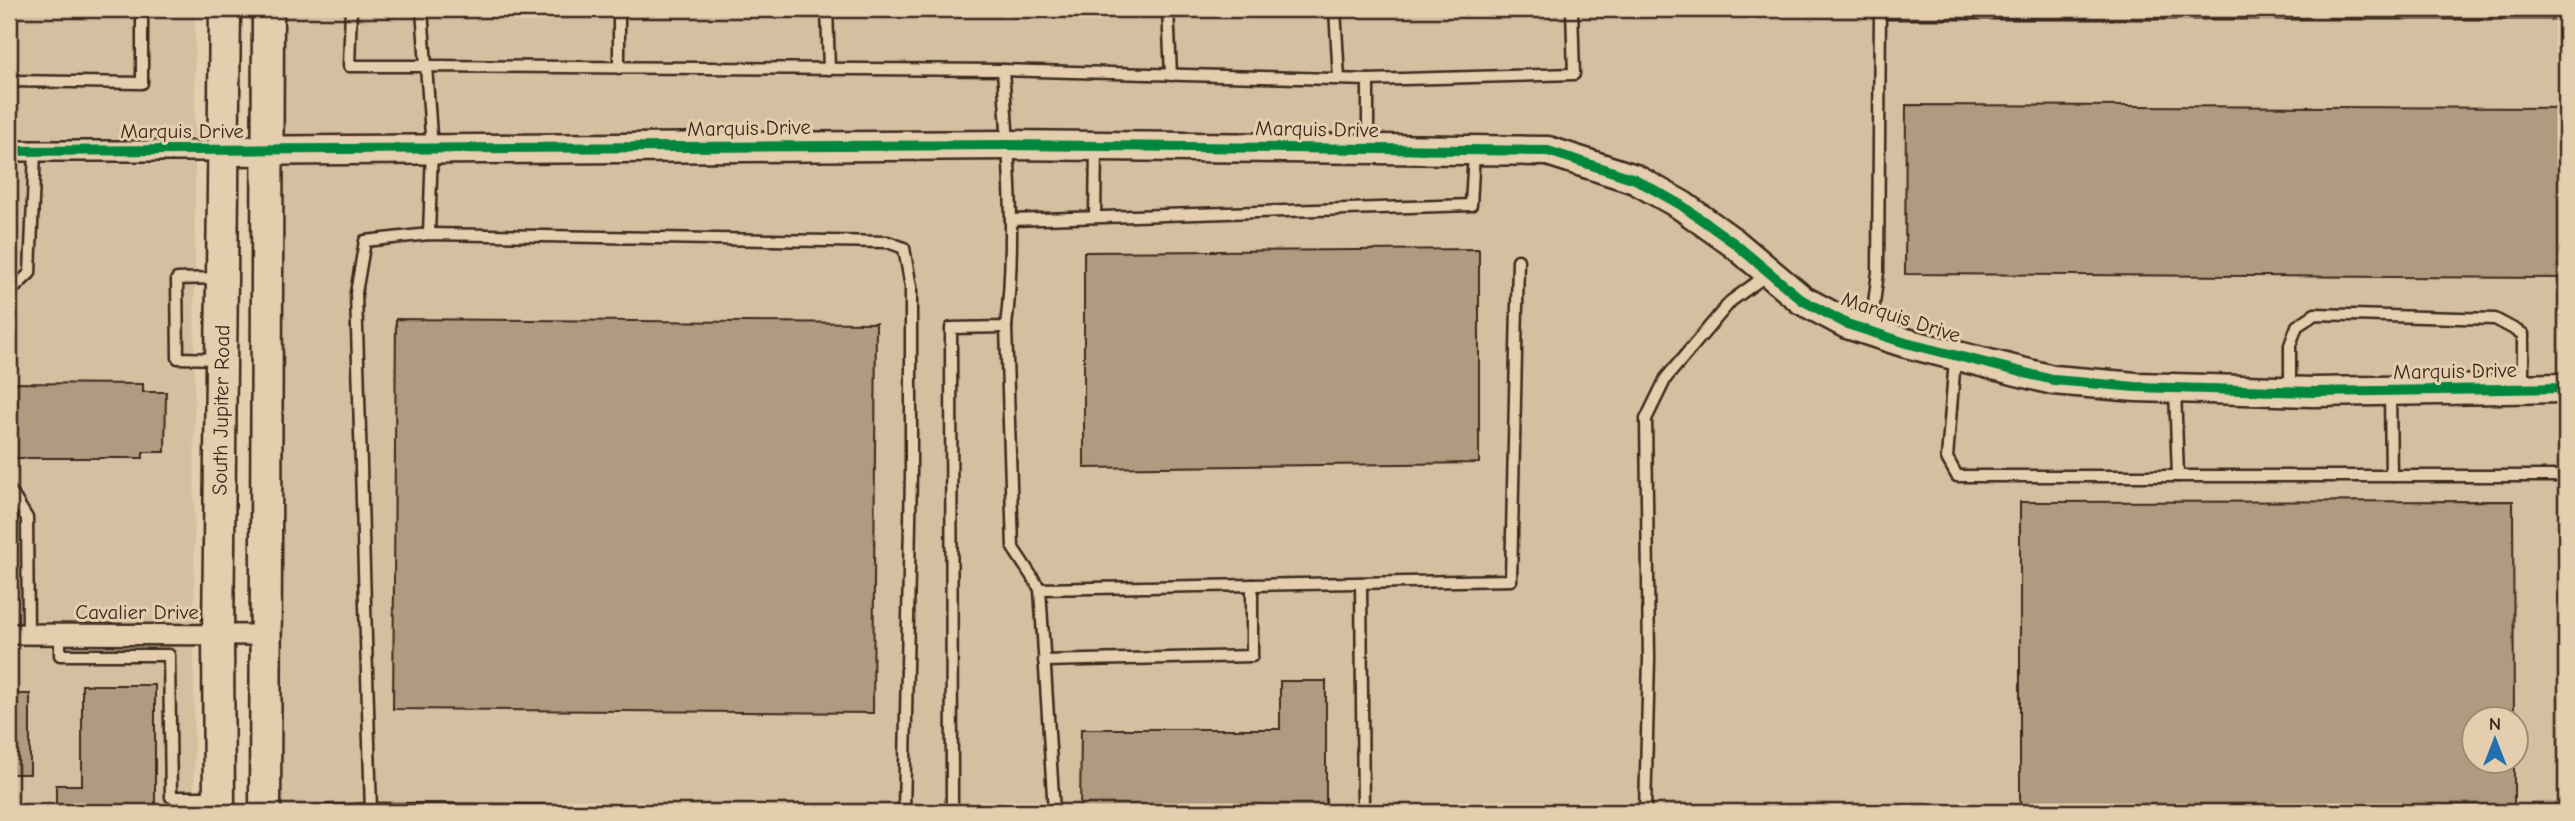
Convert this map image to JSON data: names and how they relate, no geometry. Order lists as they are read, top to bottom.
{
  "streets": {
    "main road": ["South Jupiter Road"],
    "street": ["Marquis Drive", "Cavalier Drive"]
  },
  "crossings": [
    ["Marquis Drive", "South Jupiter Road"],
    ["South Jupiter Road", "Cavalier Drive"]
  ],
  "north": "top"
}
